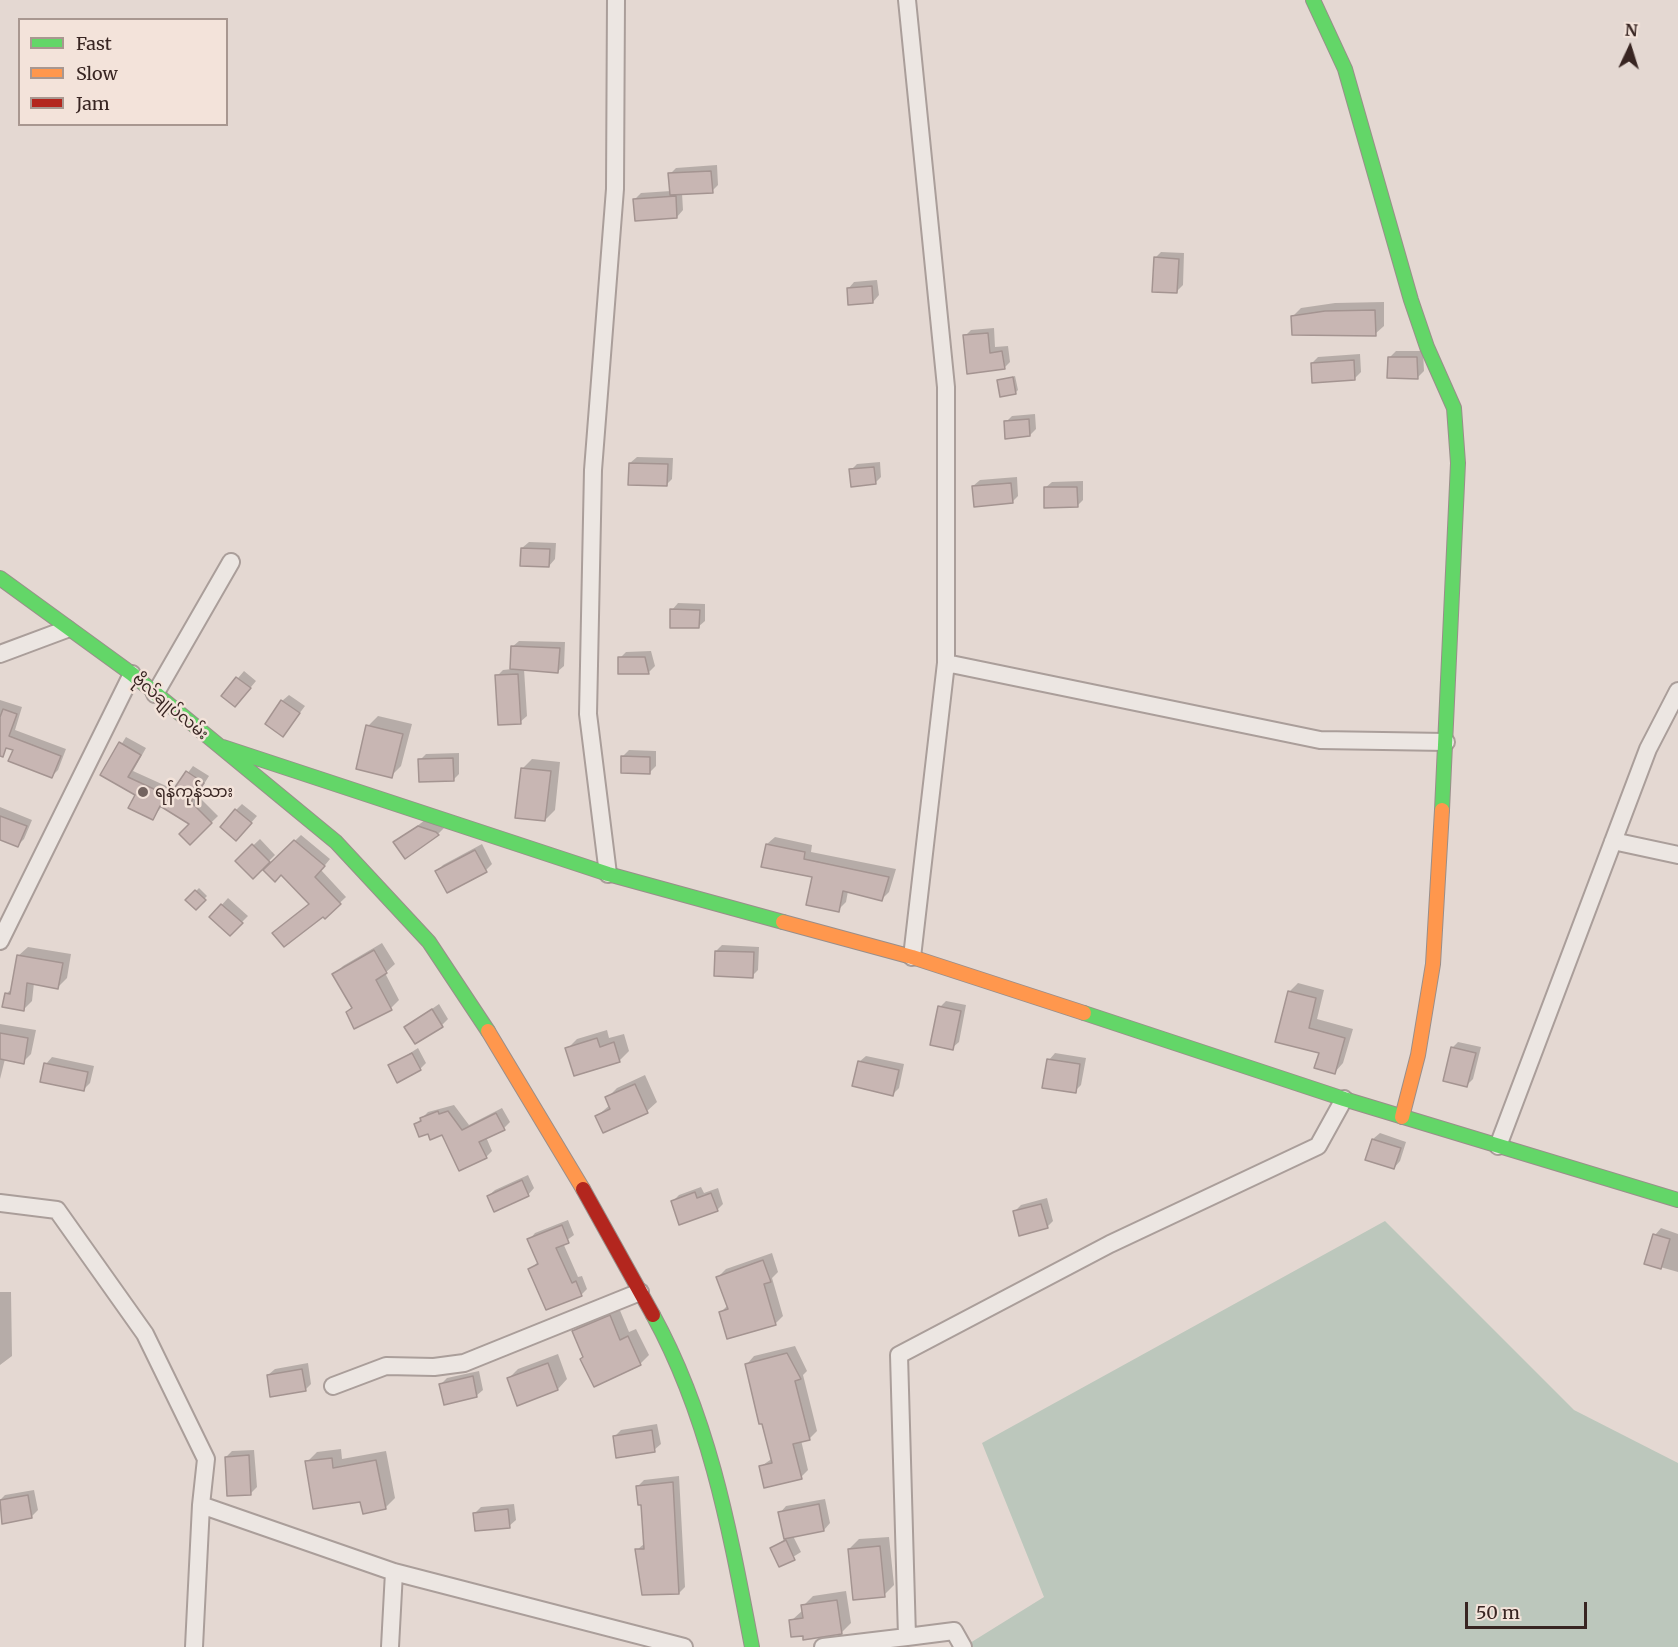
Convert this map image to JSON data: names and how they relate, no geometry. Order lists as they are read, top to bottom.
{
  "streets": {
    "street": ["ဗိုလ်ချုပ်လမ်း"]
  },
  "places": ["ရန်ကုန်သား"],
  "legend": ["Fast", "Slow", "Jam"],
  "scale_bar": "50 m",
  "north": "top"
}
